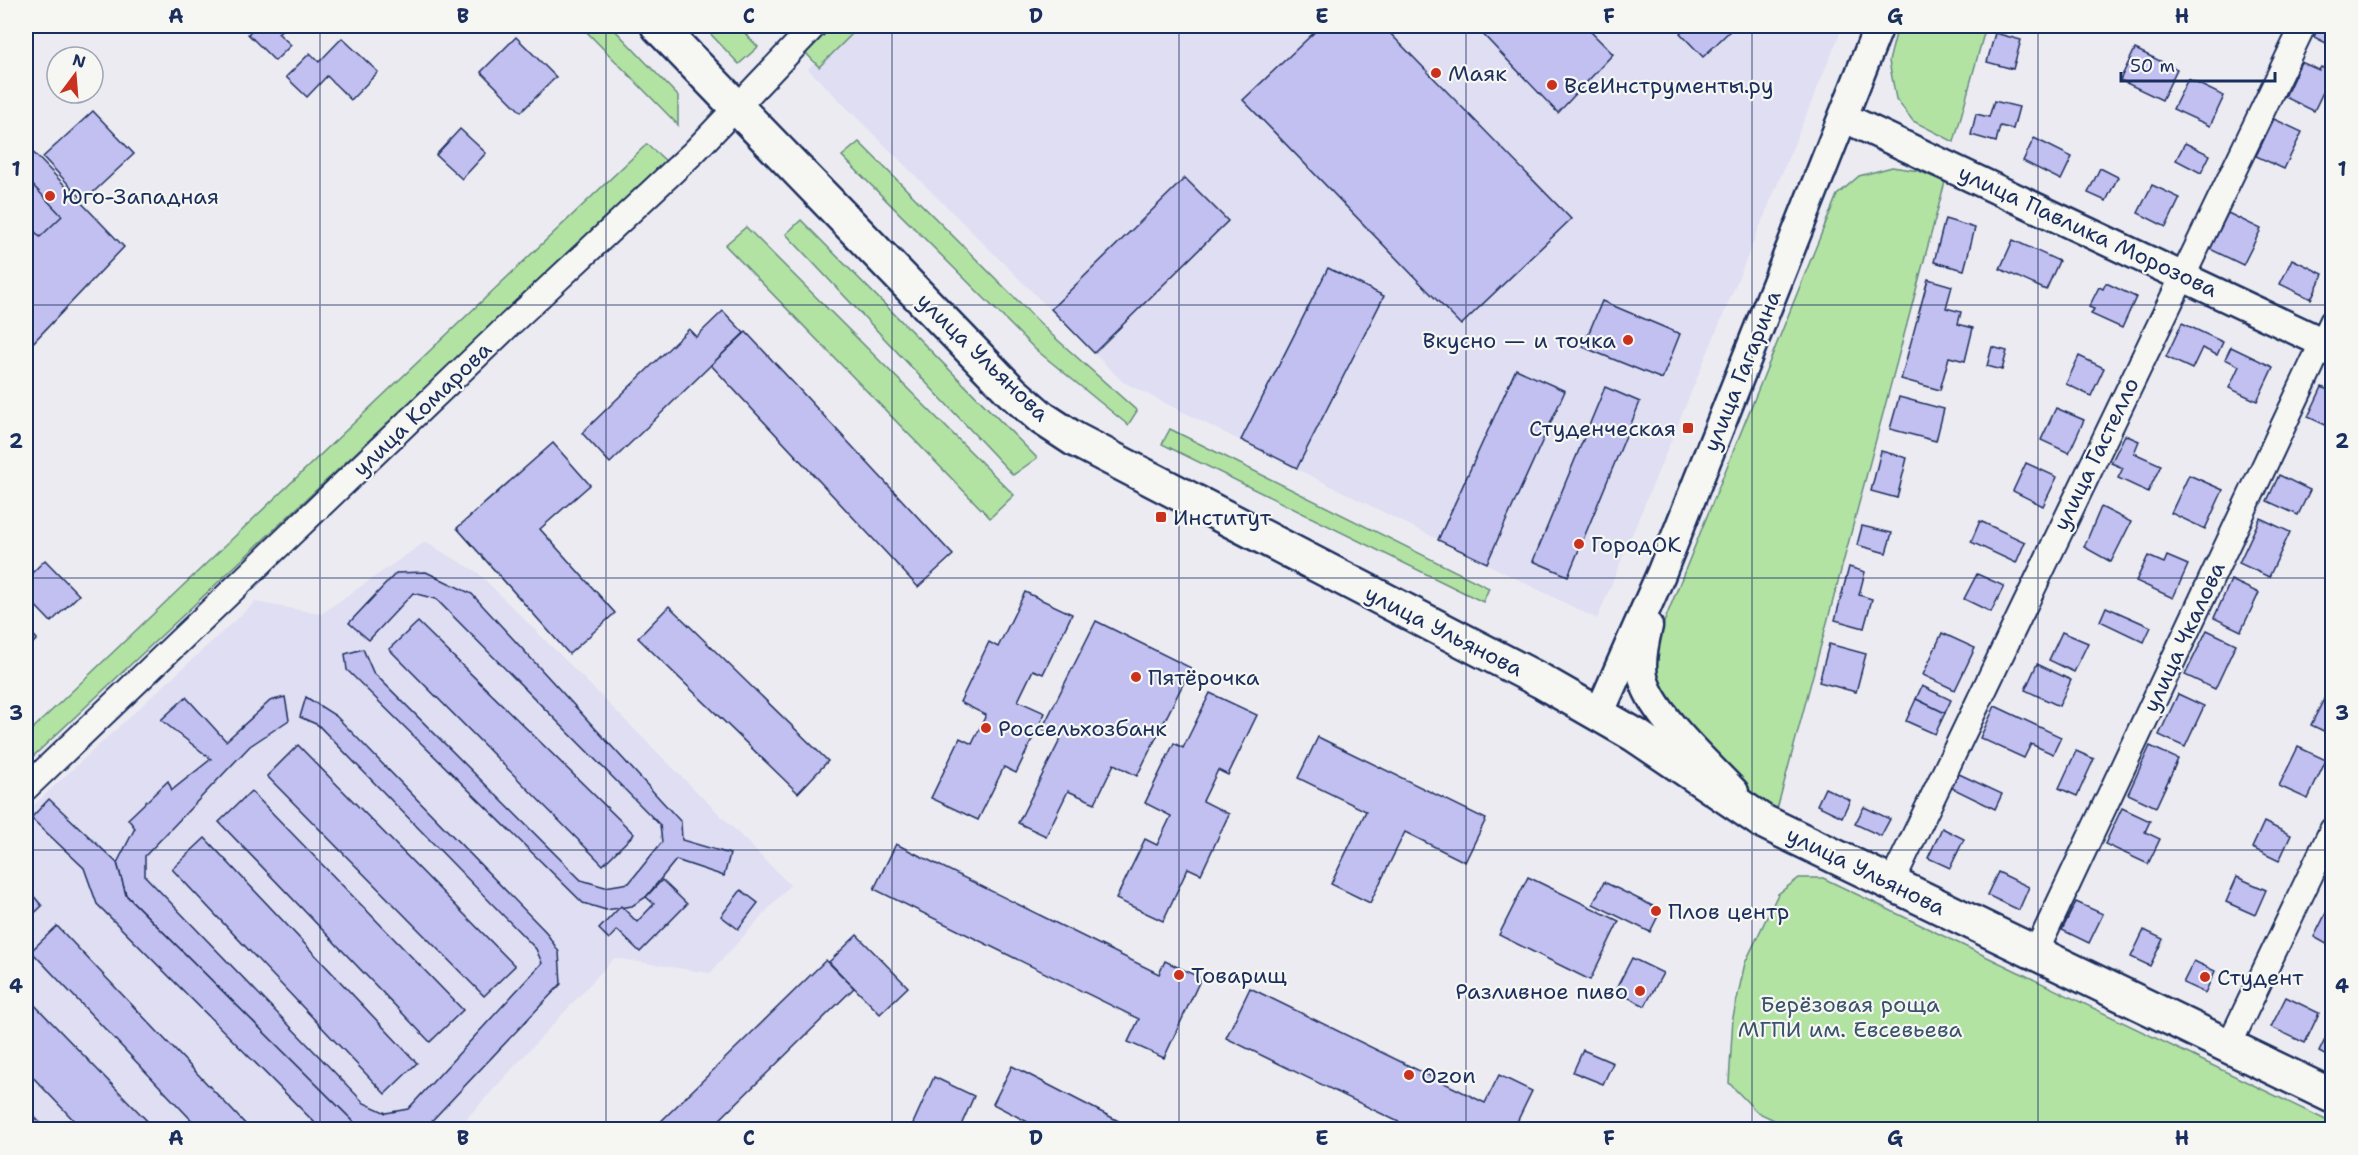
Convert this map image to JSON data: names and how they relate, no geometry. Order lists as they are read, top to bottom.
{
  "streets": {
    "main road": ["улица Ульянова"],
    "street": [
      "улица Павлика Морозова",
      "улица Гагарина",
      "улица Комарова",
      "улица Гастелло",
      "улица Чкалова"
    ]
  },
  "crossings": [
    ["улица Павлика Морозова", "улица Гагарина"],
    ["улица Павлика Морозова", "улица Гастелло"],
    ["улица Павлика Морозова", "улица Чкалова"],
    ["улица Ульянова", "улица Гагарина"],
    ["улица Ульянова", "улица Комарова"],
    ["улица Ульянова", "улица Гастелло"],
    ["улица Ульянова", "улица Чкалова"]
  ],
  "parks": ["Берёзовая роща МГПИ им. Евсевьева"],
  "places": {
    "other": [
      "Маяк",
      "ВсеИнструменты.ру",
      "Юго-Западная",
      "Вкусно — и точка",
      "ГородОК",
      "Пятёрочка",
      "Россельхозбанк",
      "Плов центр",
      "Товарищ",
      "Студент",
      "Разливное пиво",
      "Ozon"
    ],
    "transit": ["Студенческая", "Институт"]
  },
  "scale_bar": "50 m",
  "north": "top",
  "grid": {
    "columns": [
      "A",
      "B",
      "C",
      "D",
      "E",
      "F",
      "G",
      "H"
    ],
    "rows": [
      "1",
      "2",
      "3",
      "4"
    ]
  }
}
